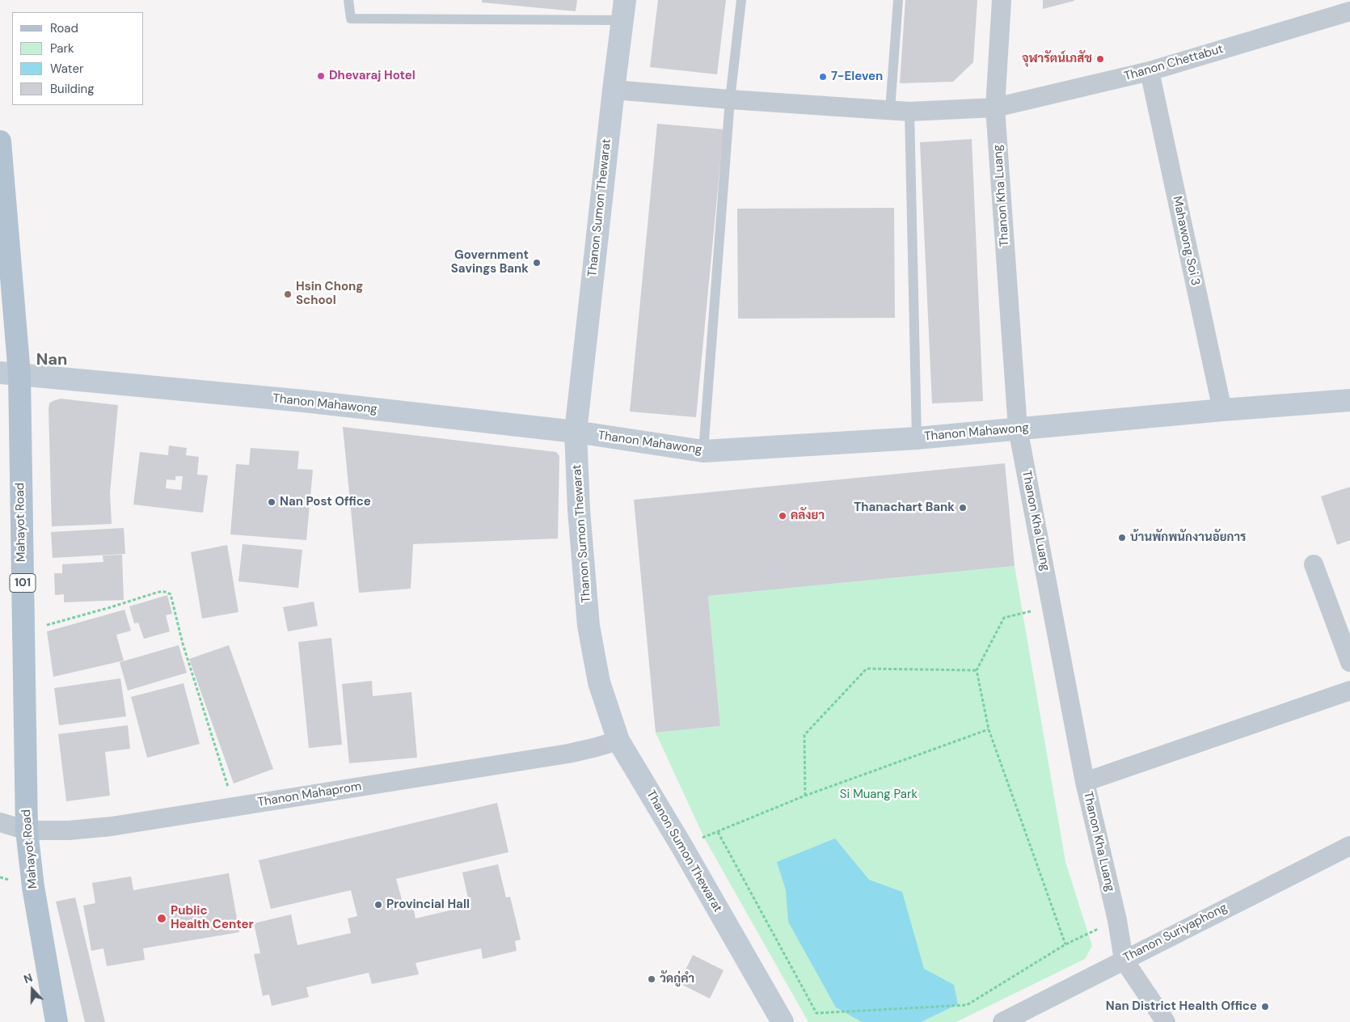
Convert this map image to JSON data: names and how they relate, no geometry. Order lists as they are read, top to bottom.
{
  "streets": {
    "main road": [
      "Thanon Sumon Thewarat",
      "Thanon Mahawong",
      "Mahayot Road",
      "101"
    ],
    "street": [
      "Thanon Chettabut",
      "Thanon Kha Luang",
      "Mahawong Soi 3",
      "Thanon Mahaprom",
      "Thanon Suriyaphong"
    ]
  },
  "crossings": [
    ["Thanon Chettabut", "Thanon Kha Luang"],
    ["Thanon Chettabut", "Thanon Sumon Thewarat"],
    ["Thanon Chettabut", "Mahawong Soi 3"],
    ["Thanon Kha Luang", "Thanon Mahawong"],
    ["Thanon Kha Luang", "Thanon Suriyaphong"],
    ["Thanon Sumon Thewarat", "Thanon Mahawong"],
    ["Thanon Sumon Thewarat", "Thanon Mahaprom"],
    ["Mahawong Soi 3", "Thanon Mahawong"],
    ["Thanon Mahawong", "Mahayot Road"],
    ["Mahayot Road", "Thanon Mahaprom"]
  ],
  "districts": ["Nan"],
  "parks": ["Si Muang Park"],
  "places": [
    "จุฬารัตน์เภสัช",
    "Dhevaraj Hotel",
    "7-Eleven",
    "Government Savings Bank",
    "Hsin Chong School",
    "Nan Post Office",
    "Thanachart Bank",
    "คลังยา",
    "บ้านพักพนักงานอัยการ",
    "Provincial Hall",
    "Public Health Center",
    "วัดกู่คำ",
    "Nan District Health Office"
  ],
  "legend": [
    "Road",
    "Park",
    "Water",
    "Building"
  ],
  "north": "top"
}
